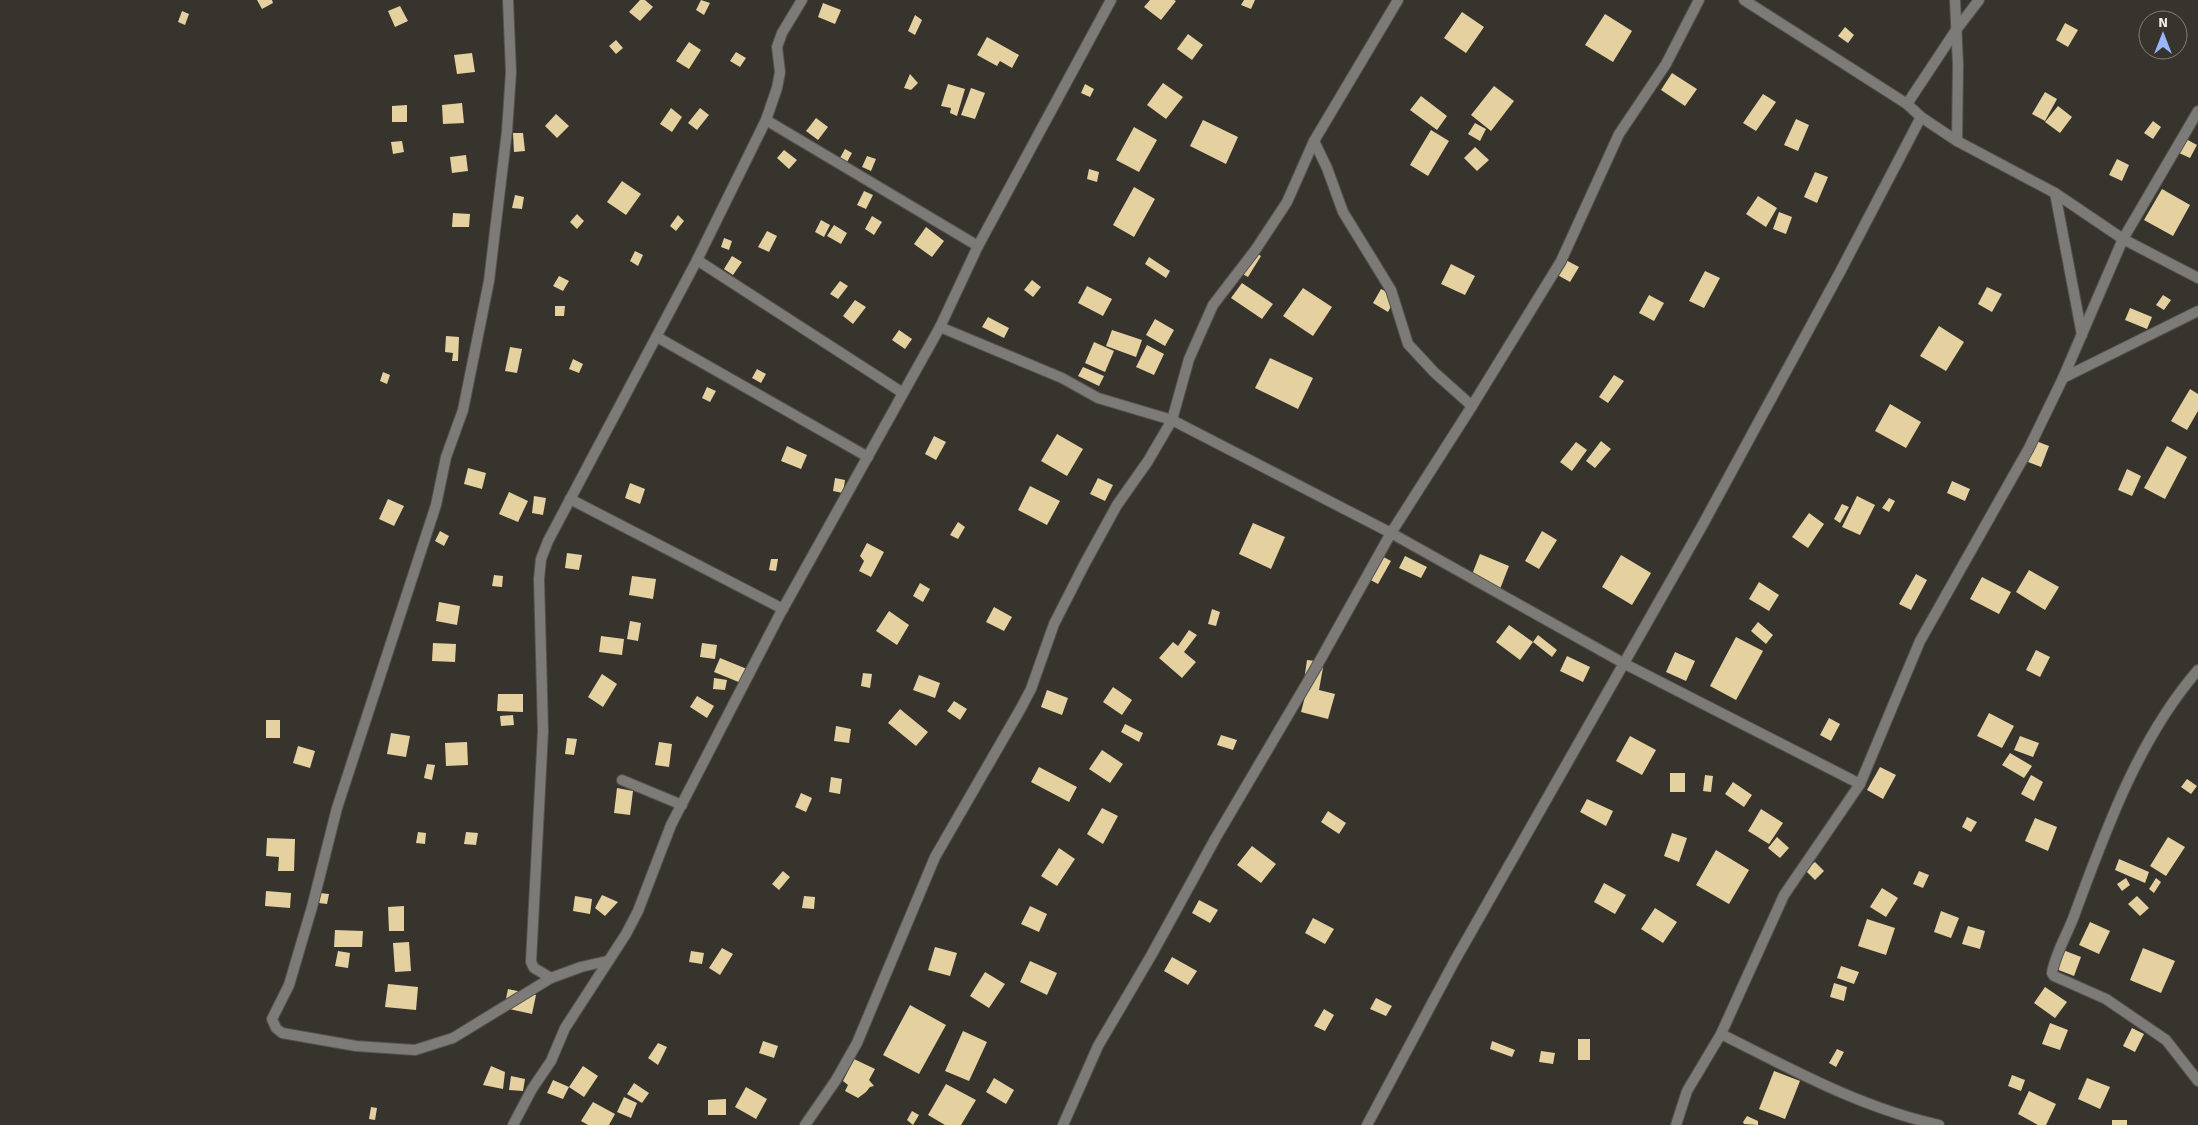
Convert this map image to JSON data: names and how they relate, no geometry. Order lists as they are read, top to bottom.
{
  "north": "top"
}
